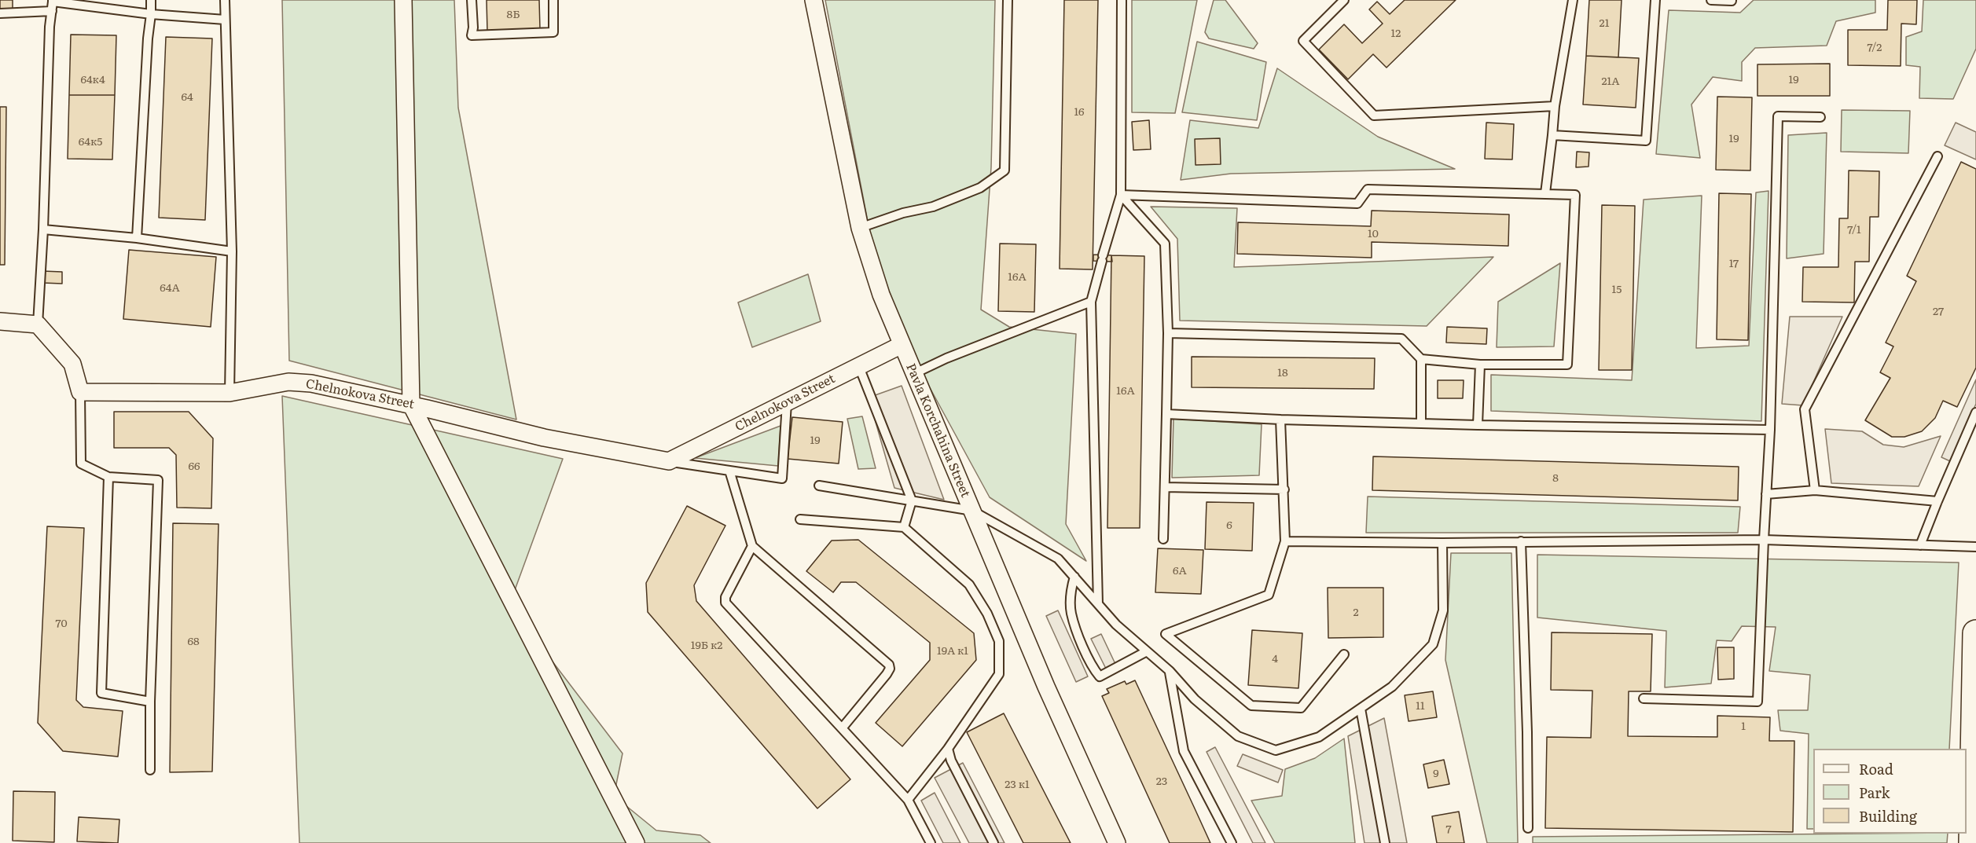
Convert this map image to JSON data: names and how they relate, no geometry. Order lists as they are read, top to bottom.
{
  "streets": {
    "street": ["Chelnokova Street", "Pavla Korchahina Street"]
  },
  "crossings": [
    ["Chelnokova Street", "Pavla Korchahina Street"]
  ],
  "house_numbers": [
    "8Б",
    "21",
    "12",
    "7/2",
    "64к4",
    "19",
    "21А",
    "64",
    "16",
    "19",
    "64к5",
    "7/1",
    "10",
    "17",
    "16А",
    "64А",
    "15",
    "27",
    "18",
    "16А",
    "19",
    "66",
    "8",
    "6",
    "6А",
    "2",
    "70",
    "68",
    "19Б к2",
    "19А к1",
    "4",
    "11",
    "1",
    "9",
    "23",
    "23 к1",
    "7"
  ],
  "legend": ["Road", "Park", "Building"]
}
